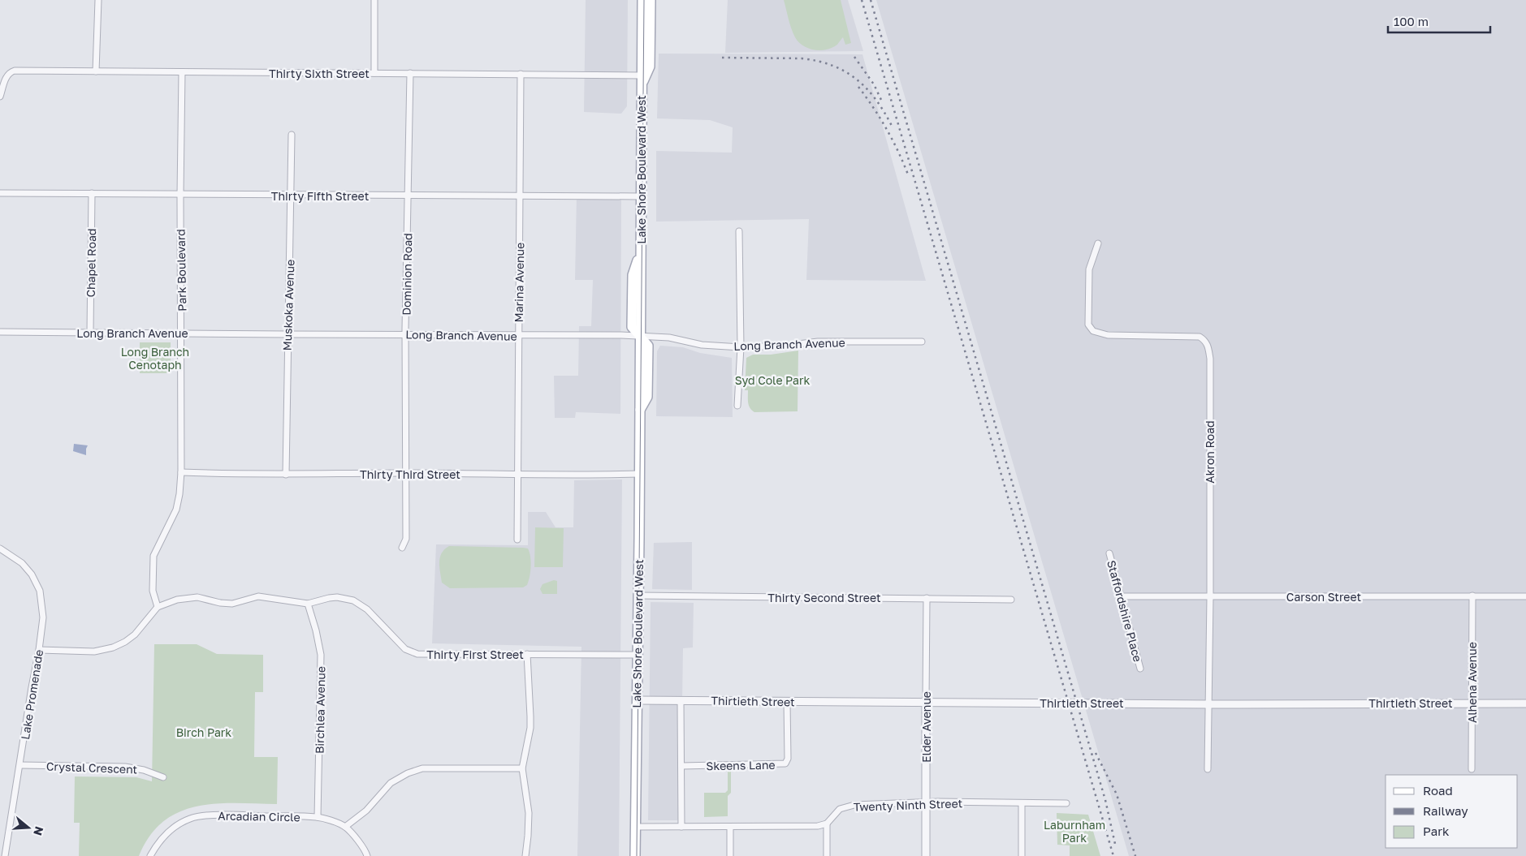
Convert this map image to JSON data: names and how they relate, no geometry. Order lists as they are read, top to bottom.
{
  "streets": {
    "main road": ["Lake Shore Boulevard West"],
    "street": [
      "Thirty Sixth Street",
      "Thirty Fifth Street",
      "Chapel Road",
      "Park Boulevard",
      "Dominion Road",
      "Marina Avenue",
      "Muskoka Avenue",
      "Long Branch Avenue",
      "Akron Road",
      "Thirty Third Street",
      "Carson Street",
      "Thirty Second Street",
      "Staffordshire Place",
      "Thirty First Street",
      "Alhena Avenue",
      "Lake Promenade",
      "Thirtieth Street",
      "Birchlea Avenue",
      "Elder Avenue",
      "Skeens Lane",
      "Crystal Crescent",
      "Twenty Ninth Street",
      "Arcadian Circle"
    ]
  },
  "crossings": [
    ["Thirty Sixth Street", "Lake Shore Boulevard West"],
    ["Thirty Sixth Street", "Park Boulevard"],
    ["Thirty Sixth Street", "Dominion Road"],
    ["Thirty Sixth Street", "Marina Avenue"],
    ["Lake Shore Boulevard West", "Thirty Fifth Street"],
    ["Lake Shore Boulevard West", "Long Branch Avenue"],
    ["Lake Shore Boulevard West", "Thirty Third Street"],
    ["Lake Shore Boulevard West", "Thirty Second Street"],
    ["Lake Shore Boulevard West", "Thirty First Street"],
    ["Lake Shore Boulevard West", "Thirtieth Street"],
    ["Thirty Fifth Street", "Chapel Road"],
    ["Thirty Fifth Street", "Park Boulevard"],
    ["Thirty Fifth Street", "Dominion Road"],
    ["Thirty Fifth Street", "Marina Avenue"],
    ["Thirty Fifth Street", "Muskoka Avenue"],
    ["Chapel Road", "Long Branch Avenue"],
    ["Park Boulevard", "Long Branch Avenue"],
    ["Park Boulevard", "Thirty Third Street"],
    ["Park Boulevard", "Thirty First Street"],
    ["Dominion Road", "Long Branch Avenue"],
    ["Dominion Road", "Thirty Third Street"],
    ["Marina Avenue", "Long Branch Avenue"],
    ["Marina Avenue", "Thirty Third Street"],
    ["Muskoka Avenue", "Long Branch Avenue"],
    ["Muskoka Avenue", "Thirty Third Street"],
    ["Akron Road", "Carson Street"],
    ["Akron Road", "Thirtieth Street"],
    ["Carson Street", "Staffordshire Place"],
    ["Carson Street", "Alhena Avenue"],
    ["Thirty Second Street", "Elder Avenue"],
    ["Thirty First Street", "Birchlea Avenue"],
    ["Alhena Avenue", "Thirtieth Street"],
    ["Lake Promenade", "Crystal Crescent"],
    ["Thirtieth Street", "Elder Avenue"],
    ["Thirtieth Street", "Skeens Lane"],
    ["Birchlea Avenue", "Arcadian Circle"],
    ["Elder Avenue", "Twenty Ninth Street"]
  ],
  "parks": [
    "Long Branch Cenotaph",
    "Syd Cole Park",
    "Birch Park",
    "Laburnham Park"
  ],
  "legend": ["Road", "Railway", "Park"],
  "scale_bar": "100 m",
  "north": "right"
}
